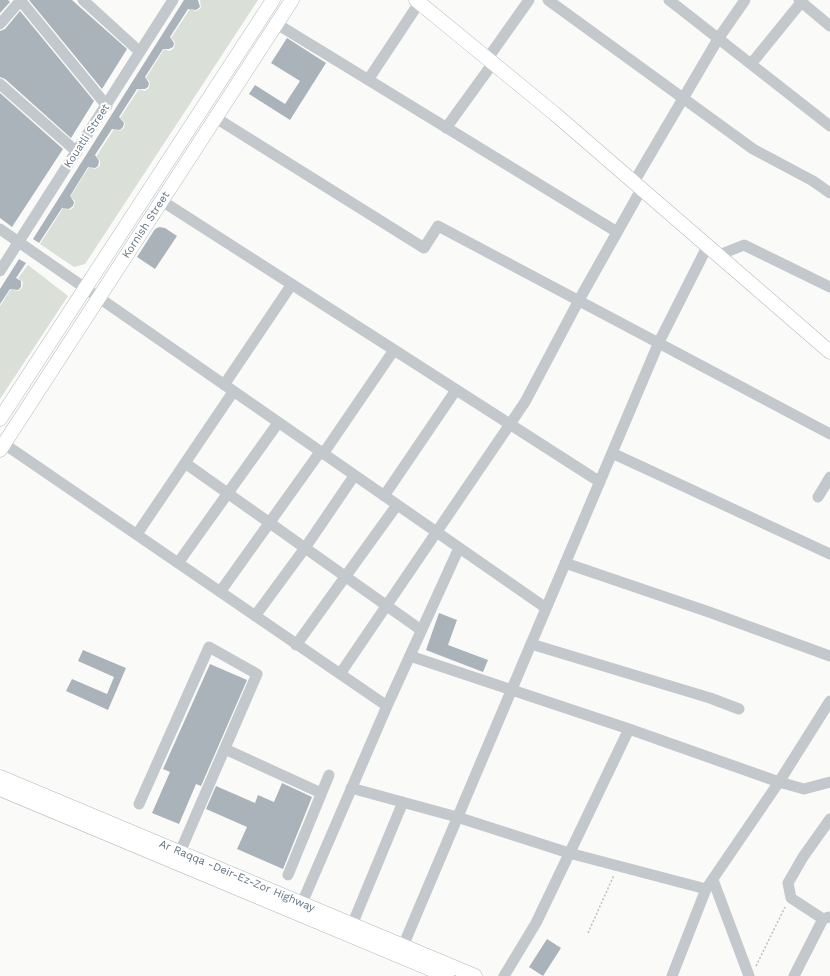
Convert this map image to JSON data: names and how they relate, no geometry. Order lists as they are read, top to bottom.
{
  "streets": {
    "main road": ["Kornish Street", "Ar Raqqa -Deir-Ez-Zor Highway"],
    "street": ["Kouatli Street"]
  }
}
